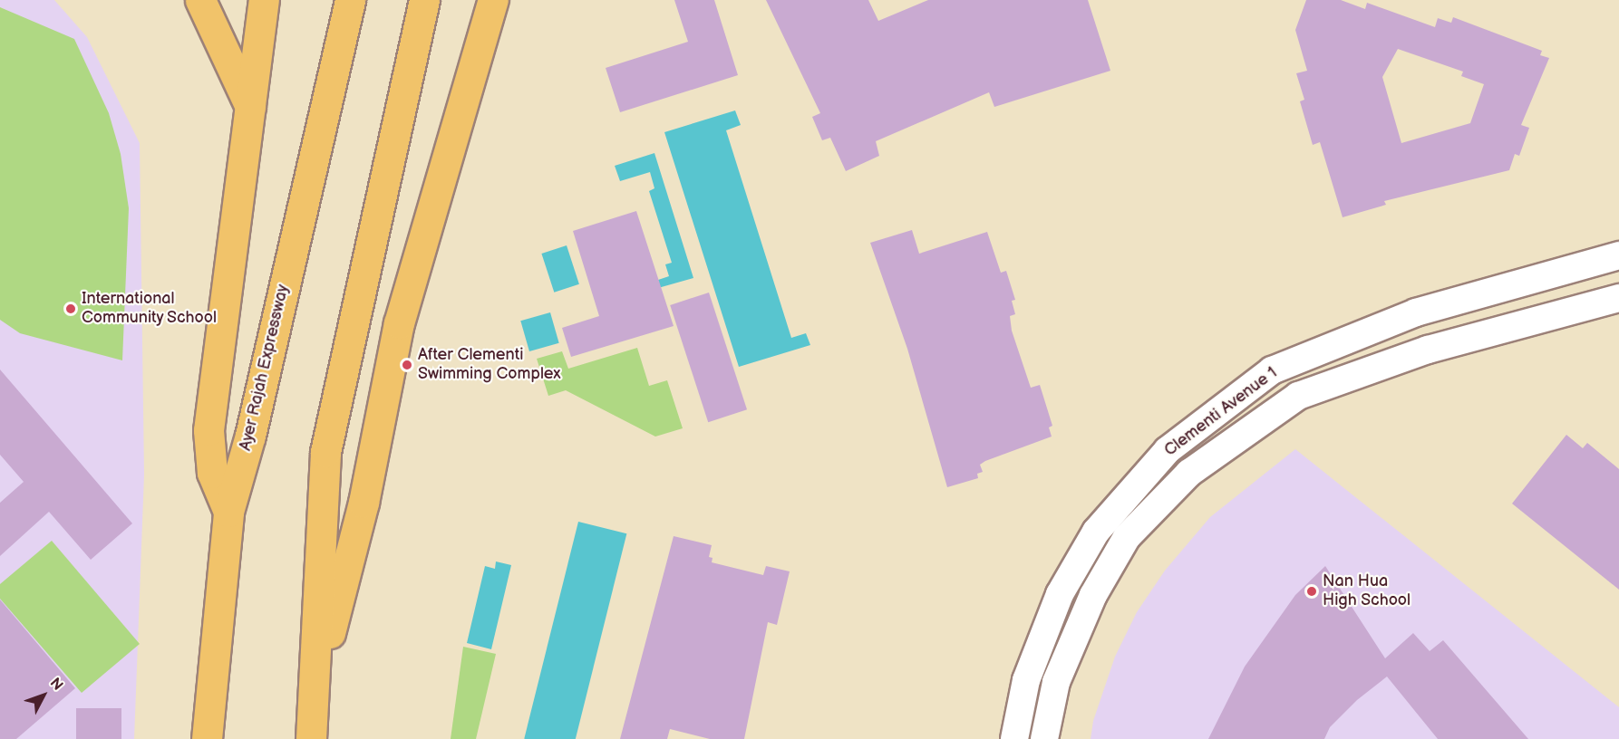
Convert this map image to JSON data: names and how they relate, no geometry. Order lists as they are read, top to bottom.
{
  "streets": {
    "highway": ["Ayer Rajah Expressway"],
    "street": ["Clementi Avenue 1"]
  },
  "places": ["International Community School", "After Clementi Swimming Complex", "Nan Hua High School"],
  "north": "top right"
}
